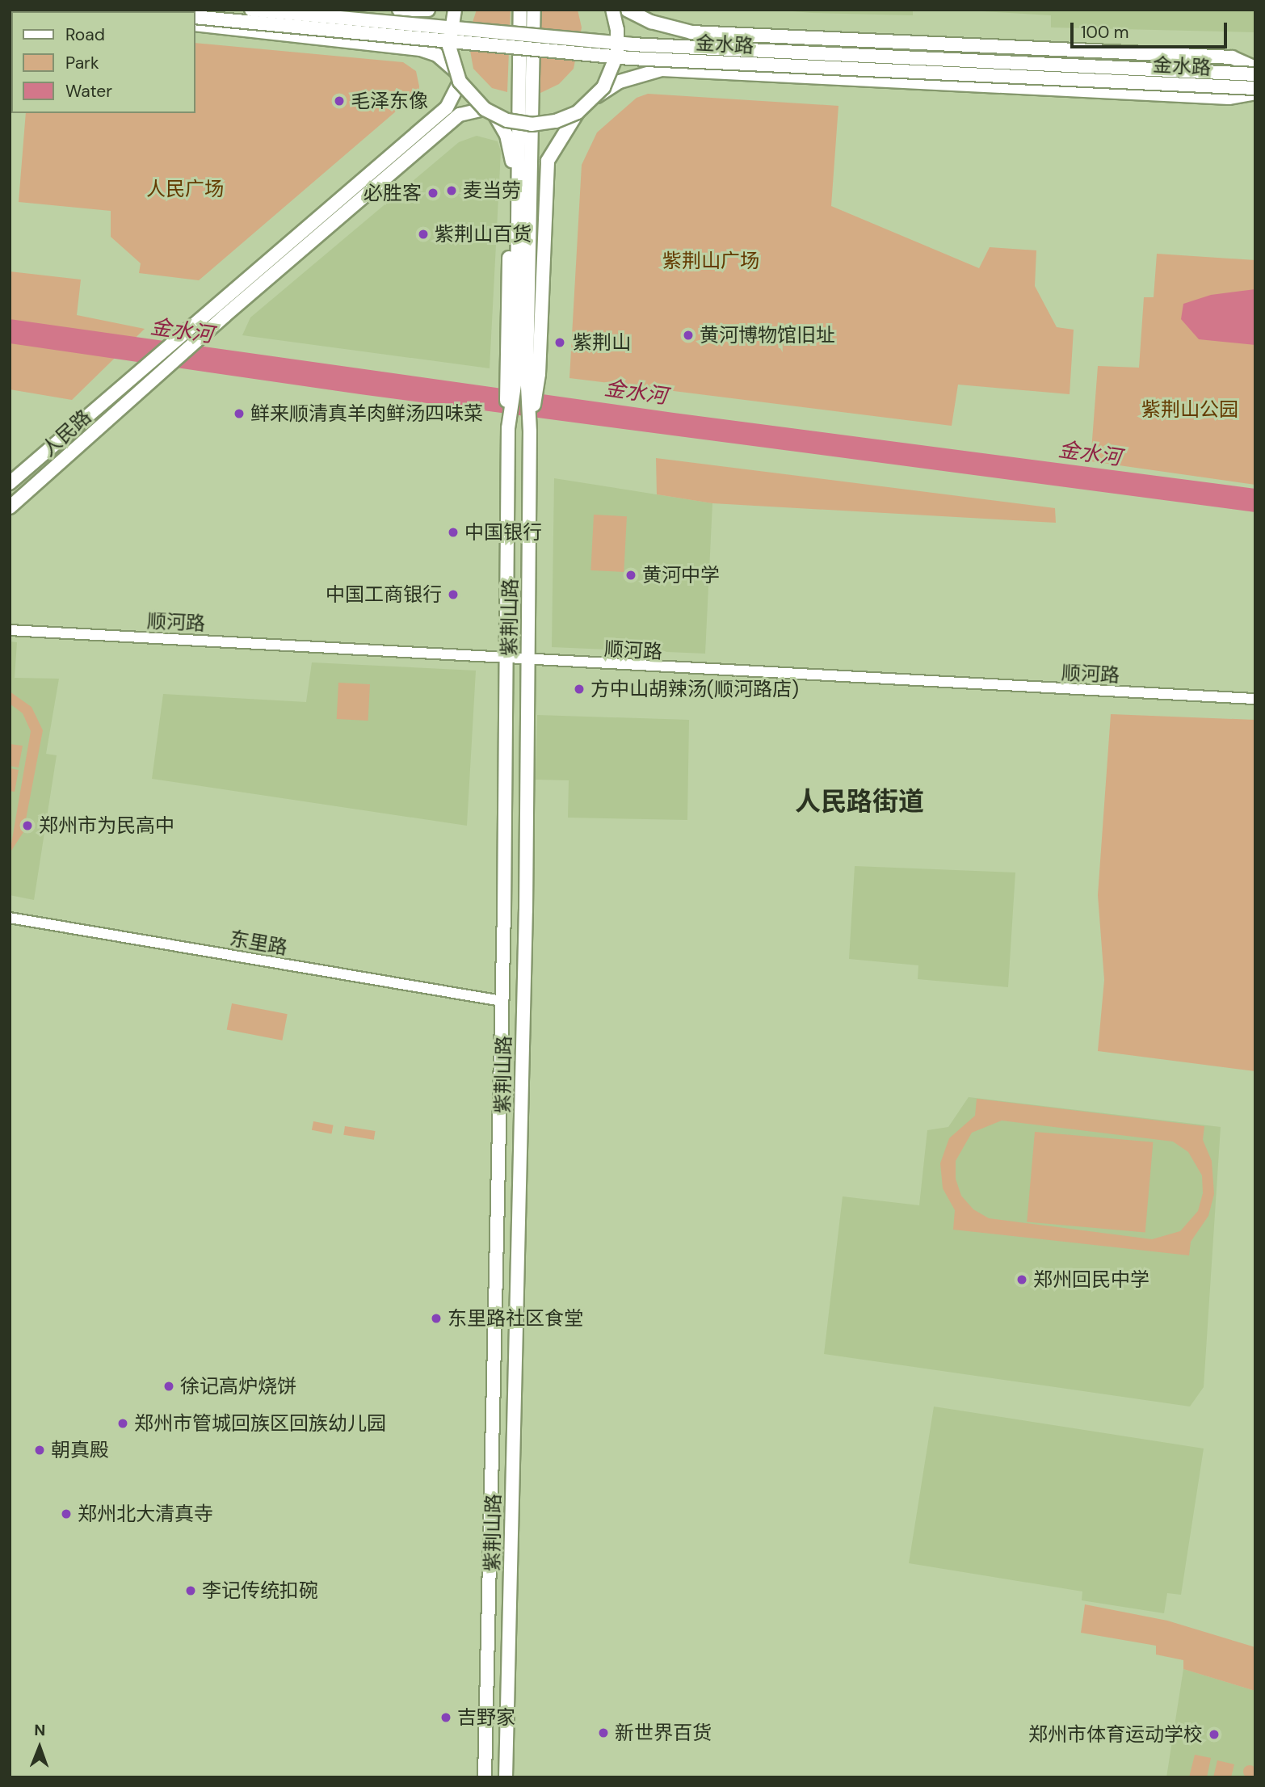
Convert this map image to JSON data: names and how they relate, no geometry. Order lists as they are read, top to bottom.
{
  "streets": {
    "main road": ["金水路", "人民路", "紫荆山路"],
    "street": ["顺河路", "东里路"]
  },
  "crossings": [
    ["紫荆山路", "顺河路"],
    ["紫荆山路", "东里路"]
  ],
  "districts": ["人民路街道"],
  "water": ["金水河"],
  "parks": ["人民广场", "紫荆山广场", "紫荆山公园"],
  "places": [
    "毛泽东像",
    "麦当劳",
    "必胜客",
    "紫荆山百货",
    "黄河博物馆旧址",
    "紫荆山",
    "鲜来顺清真羊肉鲜汤四味菜",
    "中国银行",
    "黄河中学",
    "中国工商银行",
    "方中山胡辣汤(顺河路店)",
    "郑州市为民高中",
    "郑州回民中学",
    "东里路社区食堂",
    "徐记高炉烧饼",
    "郑州市管城回族区回族幼儿园",
    "朝真殿",
    "郑州北大清真寺",
    "李记传统扣碗",
    "吉野家",
    "新世界百货",
    "郑州市体育运动学校"
  ],
  "legend": ["Road", "Park", "Water"],
  "scale_bar": "100 m",
  "north": "top"
}
